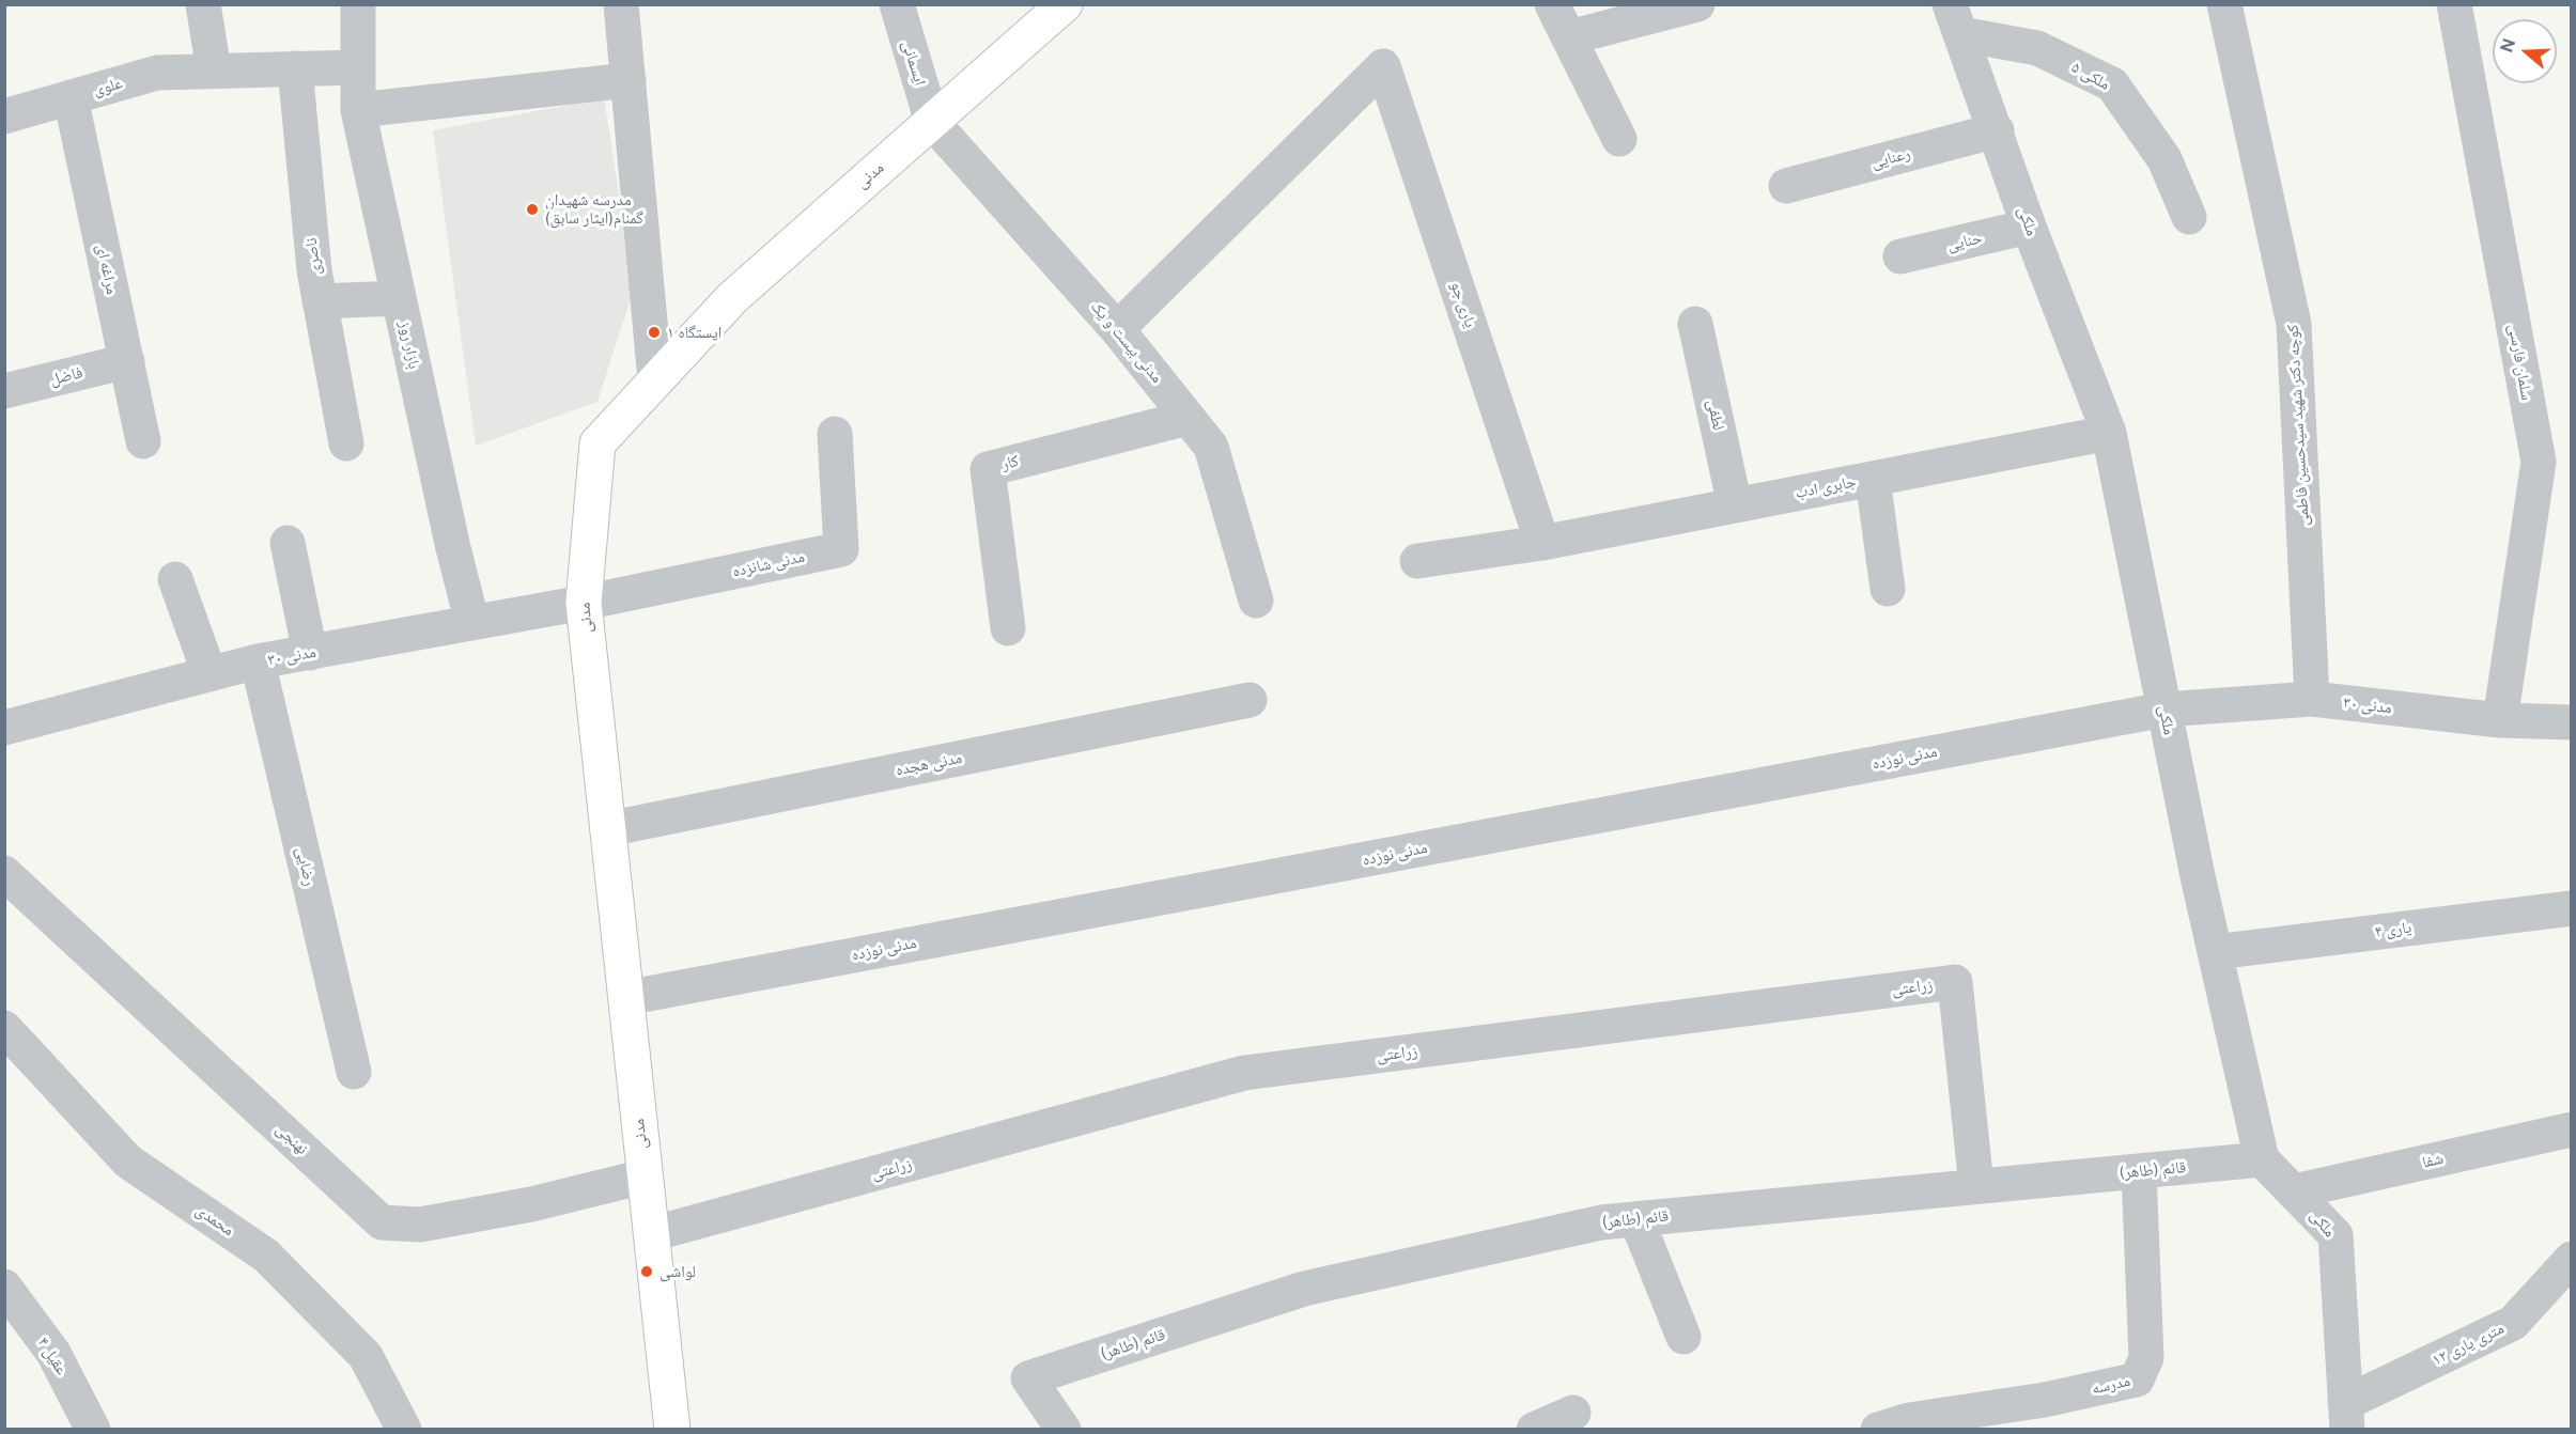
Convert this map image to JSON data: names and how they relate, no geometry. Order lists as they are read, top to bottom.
{
  "streets": {
    "main road": ["مدنی"],
    "street": [
      "ایسمانی",
      "ملکی ۵",
      "علوی",
      "رعنایی",
      "ملکی",
      "حنایی",
      "ناصری",
      "مراغه ای",
      "یاری جو",
      "مدنی بیست و یک",
      "بازار روز",
      "سلمان فارسی",
      "فاضل",
      "لطفی",
      "کوچه دکتر شهید سیدحسین فاطمی",
      "کار",
      "جابری ادب",
      "مدنی شانزده",
      "مدنی ۳۰",
      "مدنی نوزده",
      "مدنی هجده",
      "رضایی",
      "یاری ۴",
      "زراعتی",
      "نهنجی",
      "شفا",
      "قائم (طاهر)",
      "محمدی",
      "۱۲ متری یاری",
      "عقیل ۴",
      "مدرسه"
    ]
  },
  "crossings": [
    ["ایسمانی", "مدنی"],
    ["ایسمانی", "مدنی بیست و یک"],
    ["ملکی ۵", "ملکی"],
    ["علوی", "ناصری"],
    ["علوی", "مراغه ای"],
    ["علوی", "بازار روز"],
    ["رعنایی", "ملکی"],
    ["مدنی", "مدنی بیست و یک"],
    ["مدنی", "مدنی شانزده"],
    ["مدنی", "مدنی ۳۰"],
    ["مدنی", "مدنی نوزده"],
    ["مدنی", "مدنی هجده"],
    ["مدنی", "زراعتی"],
    ["مدنی", "نهنجی"],
    ["ملکی", "حنایی"],
    ["ملکی", "جابری ادب"],
    ["ملکی", "مدنی ۳۰"],
    ["ملکی", "مدنی نوزده"],
    ["ملکی", "یاری ۴"],
    ["ملکی", "شفا"],
    ["ملکی", "قائم (طاهر)"],
    ["ملکی", "۱۲ متری یاری"],
    ["مراغه ای", "فاضل"],
    ["یاری جو", "مدنی بیست و یک"],
    ["یاری جو", "جابری ادب"],
    ["مدنی بیست و یک", "کار"],
    ["بازار روز", "مدنی ۳۰"],
    ["سلمان فارسی", "مدنی ۳۰"],
    ["لطفی", "جابری ادب"],
    ["کوچه دکتر شهید سیدحسین فاطمی", "مدنی ۳۰"],
    ["مدنی شانزده", "مدنی ۳۰"],
    ["مدنی ۳۰", "مدنی نوزده"],
    ["مدنی ۳۰", "رضایی"],
    ["زراعتی", "قائم (طاهر)"],
    ["قائم (طاهر)", "مدرسه"]
  ],
  "places": ["مدرسه شهیدان گمنام(ایثار سابق)", "ایستگاه ۱", "لواشی"],
  "north": "left"
}
